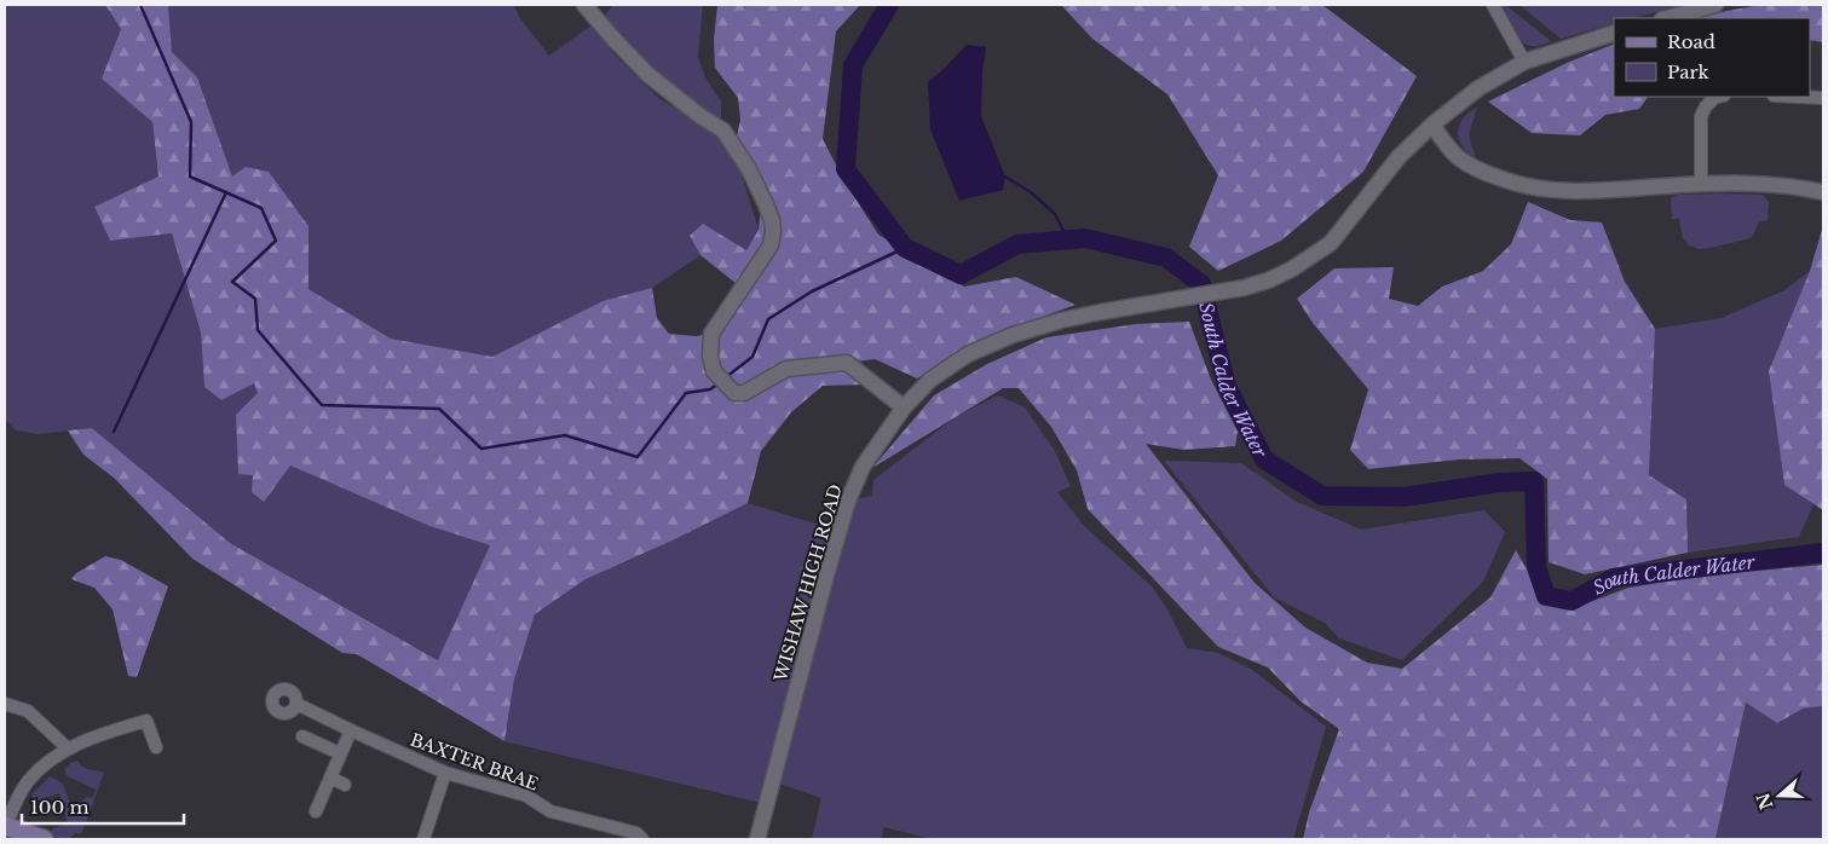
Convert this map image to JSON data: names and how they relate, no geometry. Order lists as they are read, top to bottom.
{
  "streets": {
    "street": ["WISHAW HIGH ROAD", "BAXTER BRAE"]
  },
  "water": ["South Calder Water"],
  "legend": ["Road", "Park"],
  "scale_bar": "100 m",
  "north": "left"
}
